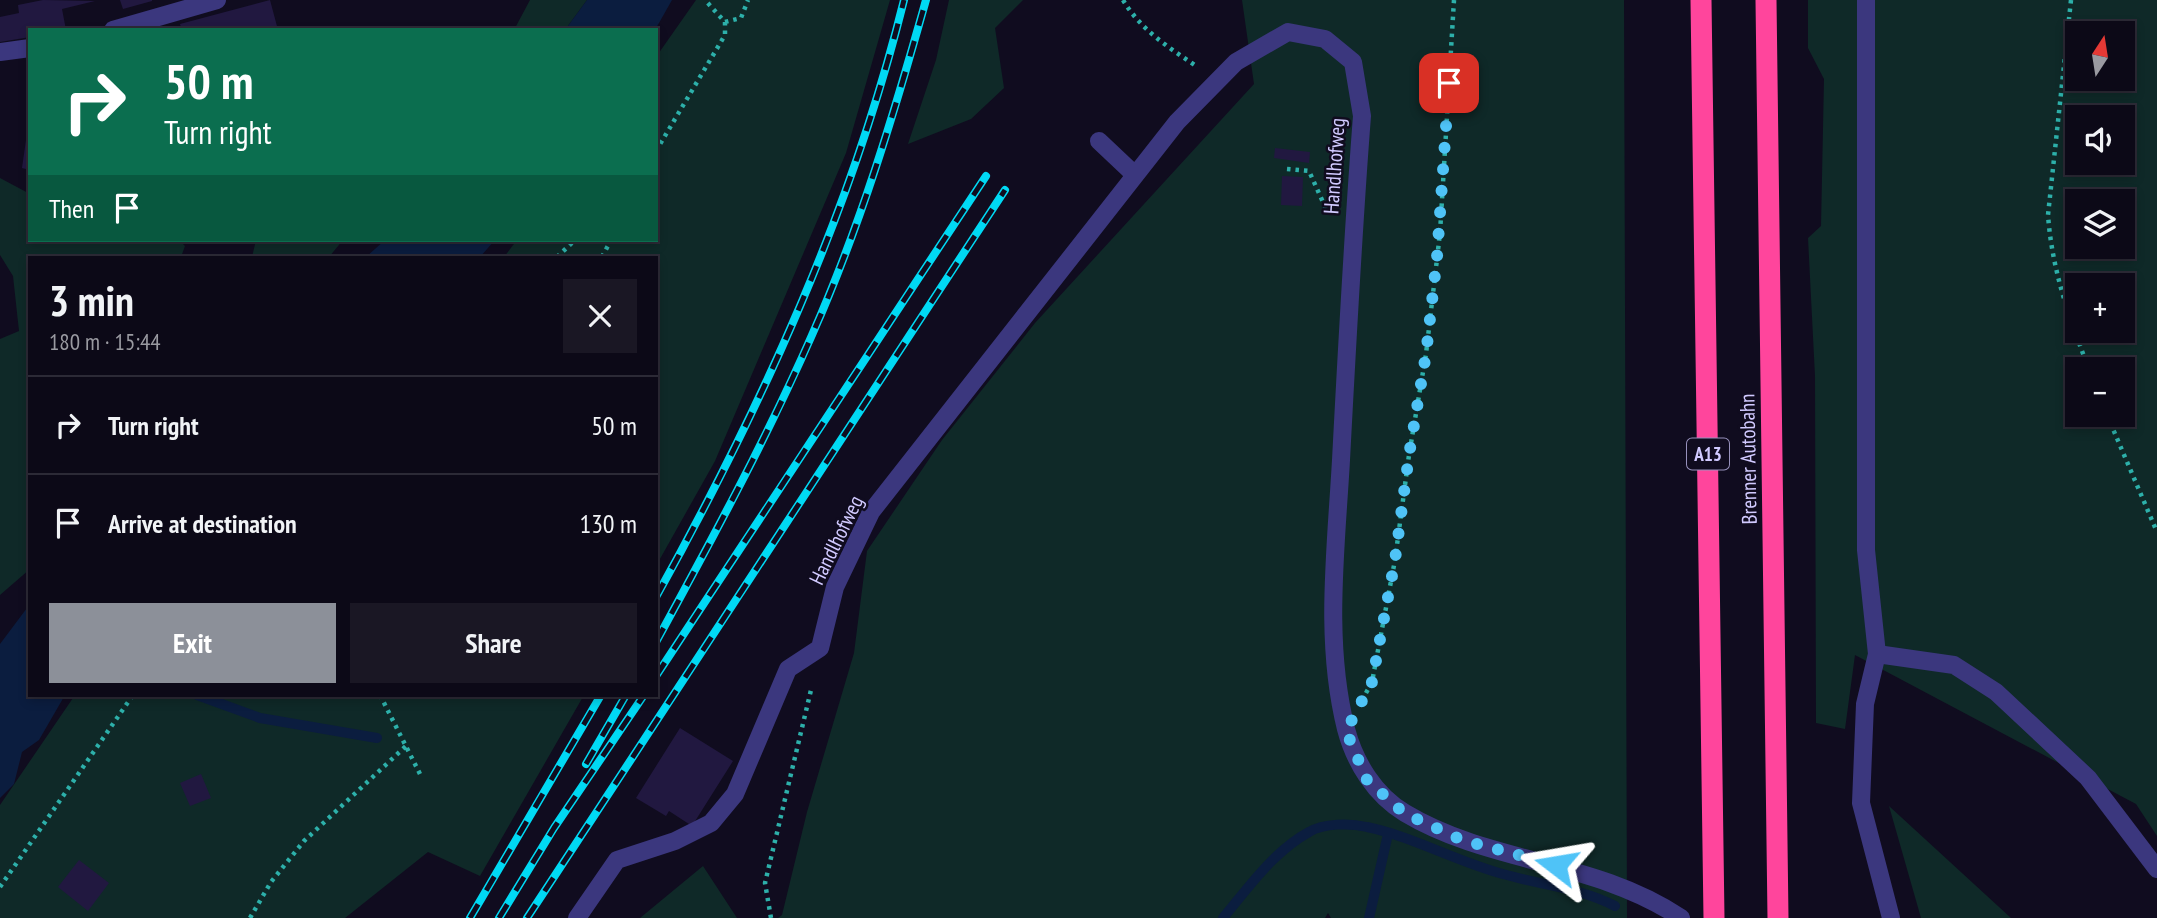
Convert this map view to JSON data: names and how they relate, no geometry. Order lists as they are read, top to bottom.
{
  "streets": {
    "highway": ["A13", "Brenner Autobahn"],
    "street": ["Handlhofweg"]
  },
  "north": "top",
  "page": {
    "map_buttons": ["+", "−"],
    "turn": ["50 m", "Turn right"],
    "then": "Then",
    "heading": ["3 min", "180 m · 15:44"],
    "list": [
      {
        "name": "Turn right",
        "value": "50 m"
      },
      {
        "name": "Arrive at destination",
        "value": "130 m"
      }
    ],
    "buttons": ["Exit", "Share"]
  }
}
